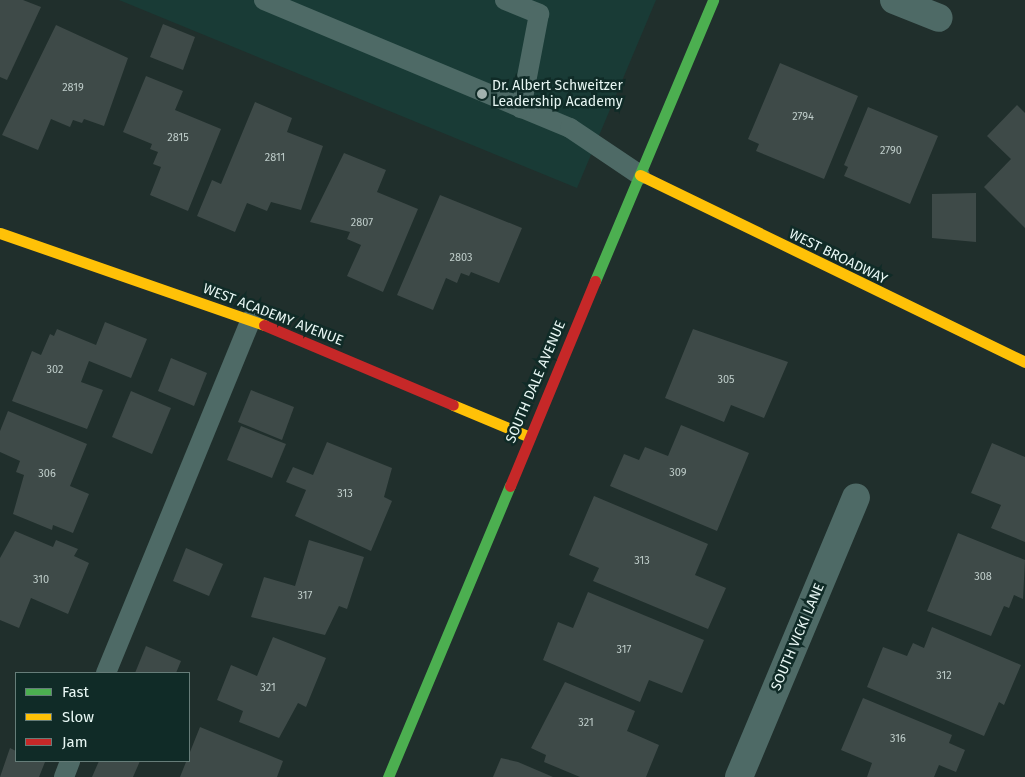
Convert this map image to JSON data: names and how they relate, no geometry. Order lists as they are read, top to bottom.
{
  "streets": {
    "street": [
      "WEST BROADWAY",
      "WEST ACADEMY AVENUE",
      "SOUTH DALE AVENUE",
      "SOUTH VICKI LANE"
    ]
  },
  "crossings": [
    ["WEST BROADWAY", "SOUTH DALE AVENUE"],
    ["WEST ACADEMY AVENUE", "SOUTH DALE AVENUE"]
  ],
  "places": ["Dr. Albert Schweitzer Leadership Academy"],
  "house_numbers": [
    "2819",
    "2794",
    "2815",
    "2790",
    "2811",
    "2807",
    "2803",
    "302",
    "305",
    "309",
    "306",
    "313",
    "313",
    "308",
    "310",
    "317",
    "317",
    "312",
    "321",
    "321",
    "316"
  ],
  "legend": ["Fast", "Slow", "Jam"]
}
